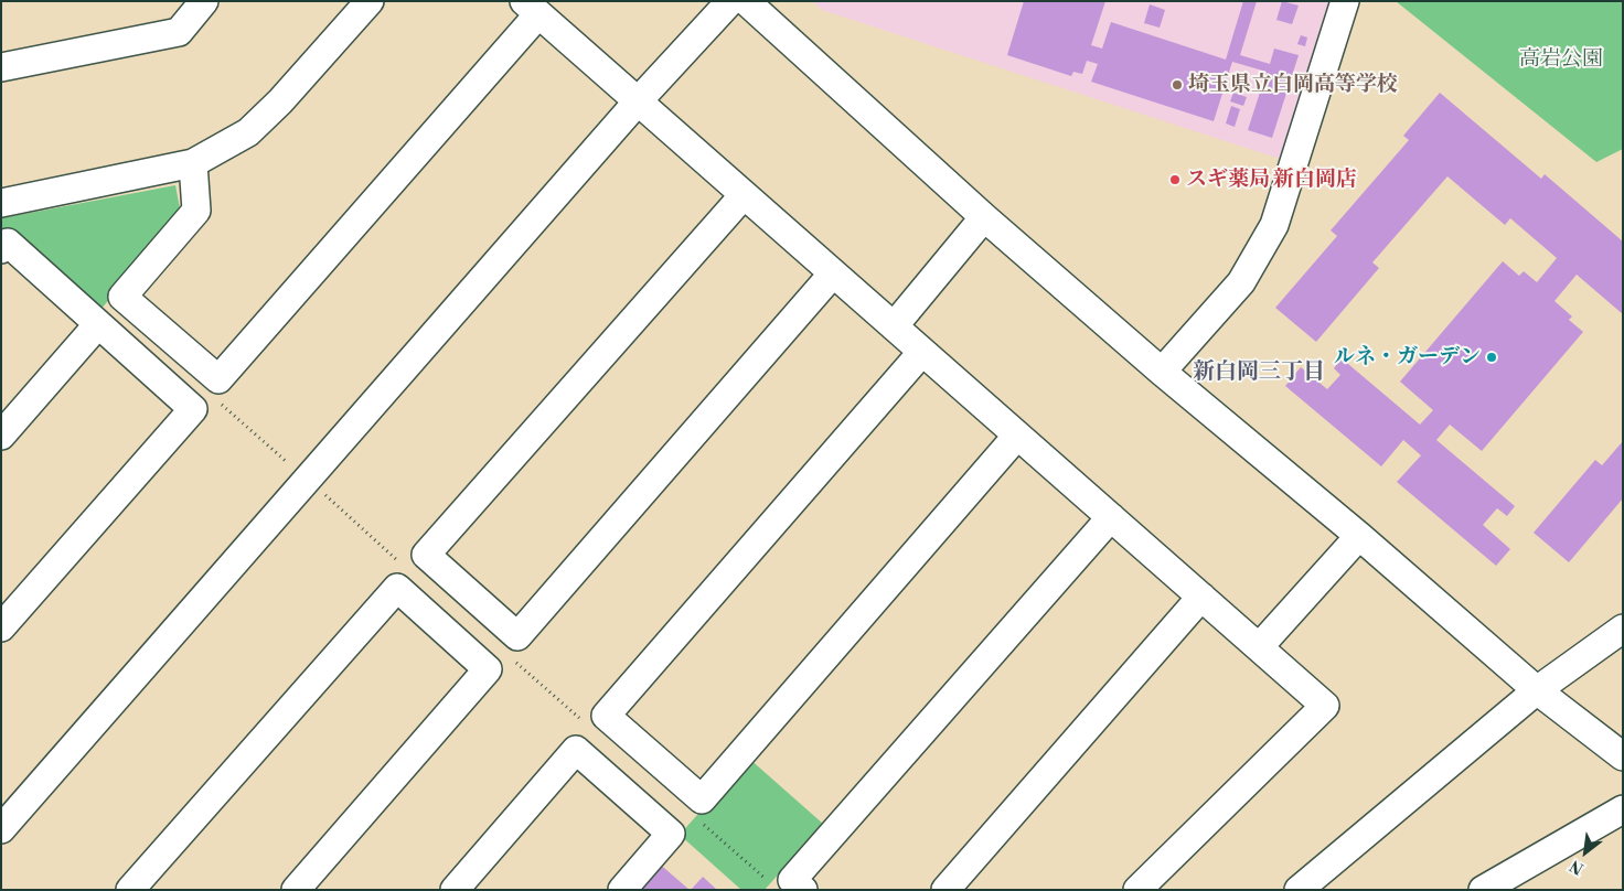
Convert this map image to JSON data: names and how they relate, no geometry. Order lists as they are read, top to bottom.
{
  "districts": ["新白岡三丁目"],
  "parks": ["高岩公園"],
  "places": ["埼玉県立白岡高等学校", "スギ薬局 新白岡店", "ルネ・ガーデン"],
  "north": "bottom left"
}
